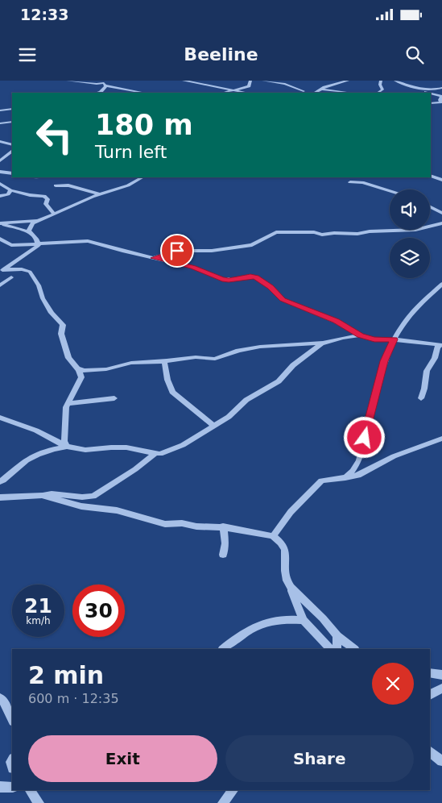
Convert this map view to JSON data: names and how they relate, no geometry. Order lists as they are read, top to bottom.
{
  "page": {
    "status": "12:33",
    "header": "Beeline",
    "turn": ["180 m", "Turn left"],
    "speed": "21 km/h",
    "limit": "30",
    "heading": ["2 min", "600 m · 12:35"],
    "buttons": ["Exit", "Share"]
  }
}
